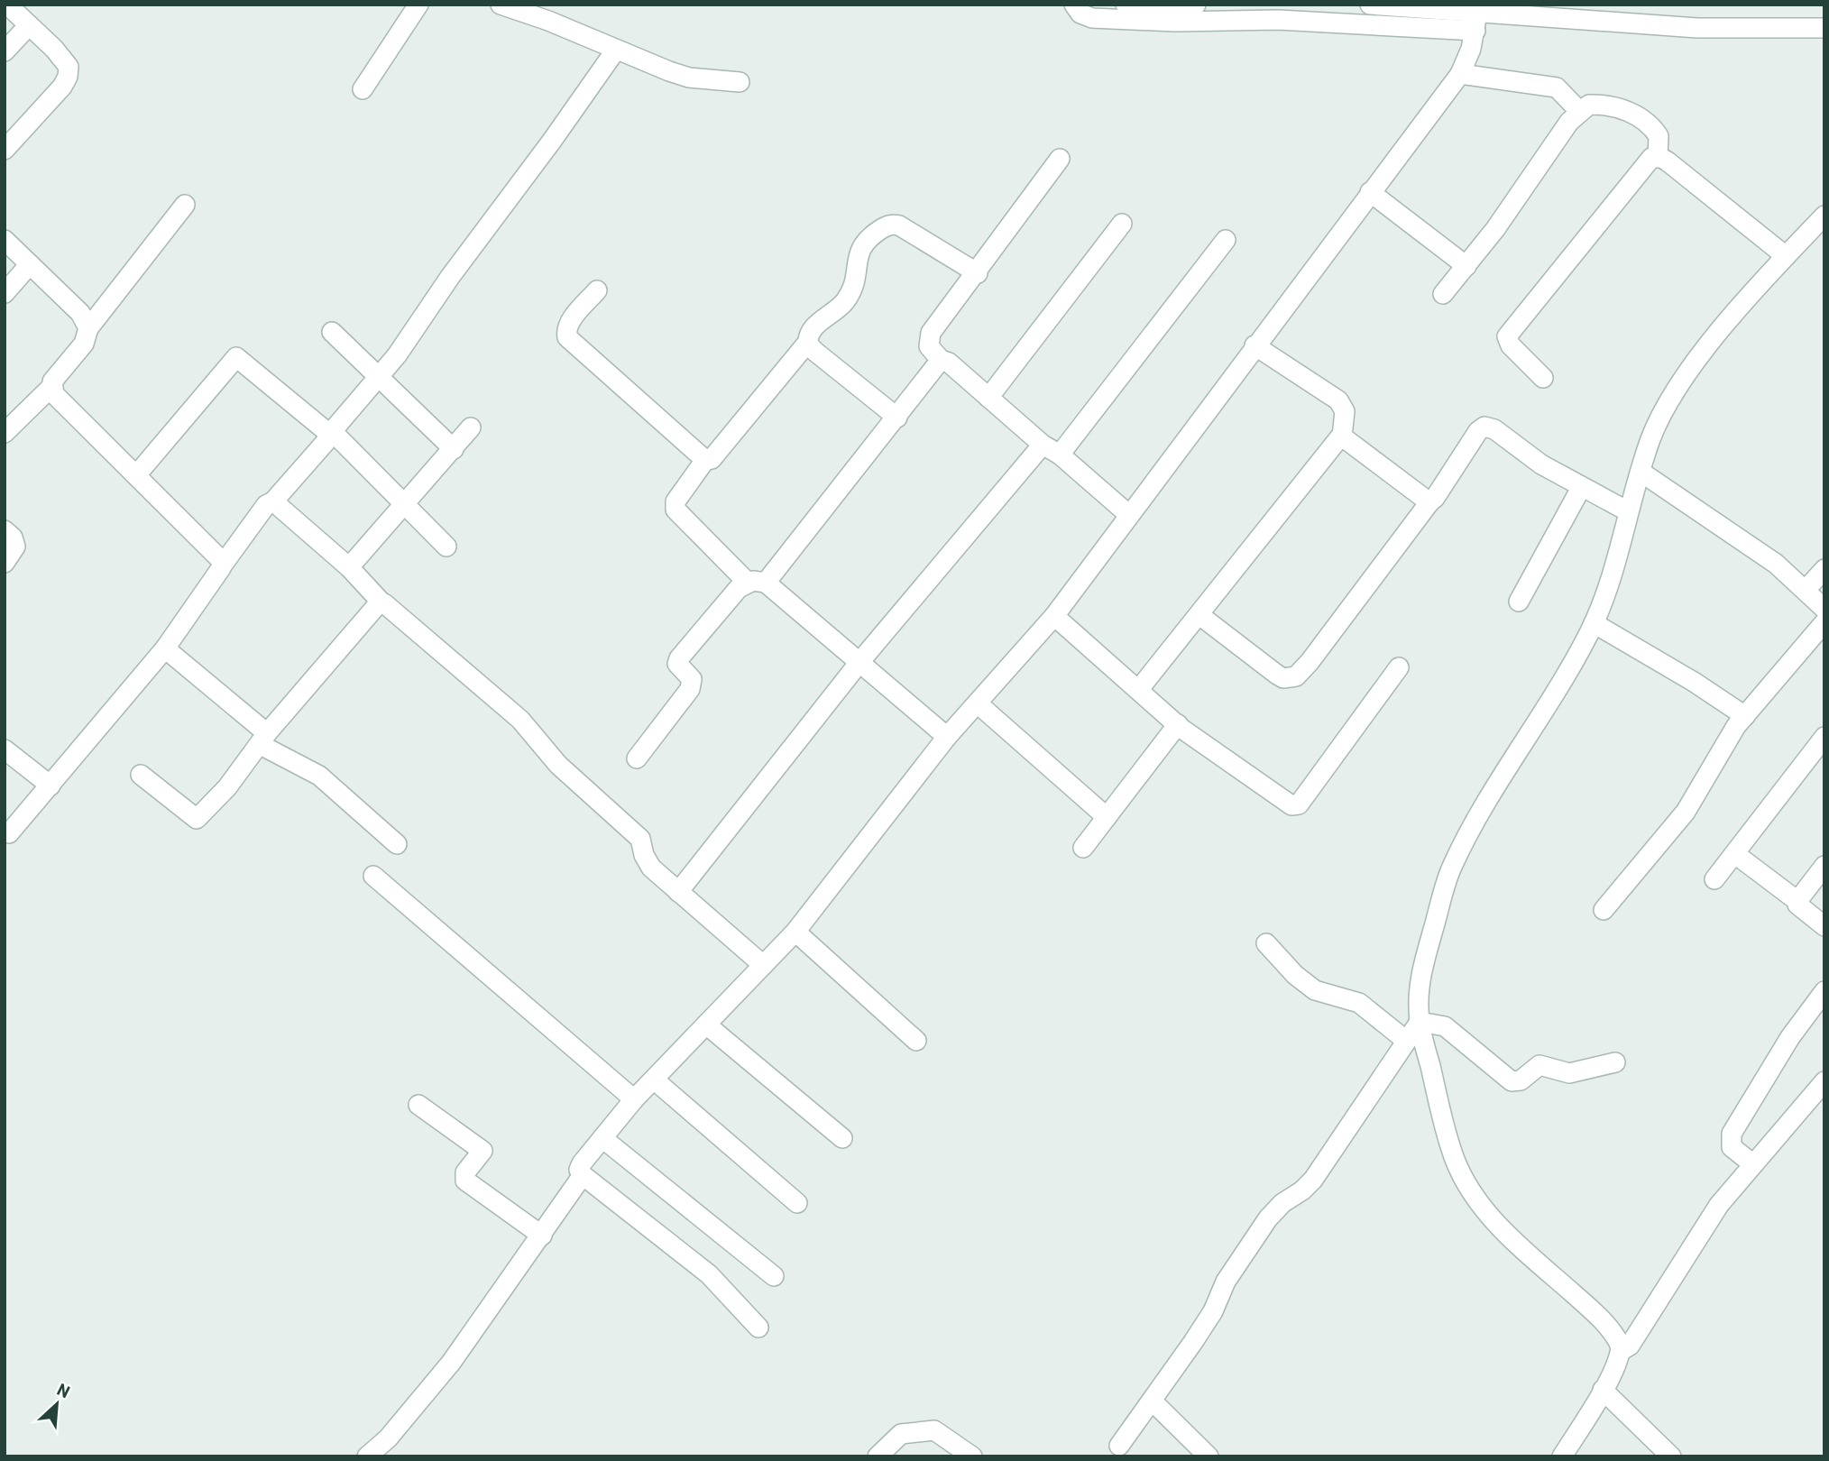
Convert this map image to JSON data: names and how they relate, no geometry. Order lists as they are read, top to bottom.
{
  "north": "top right"
}
